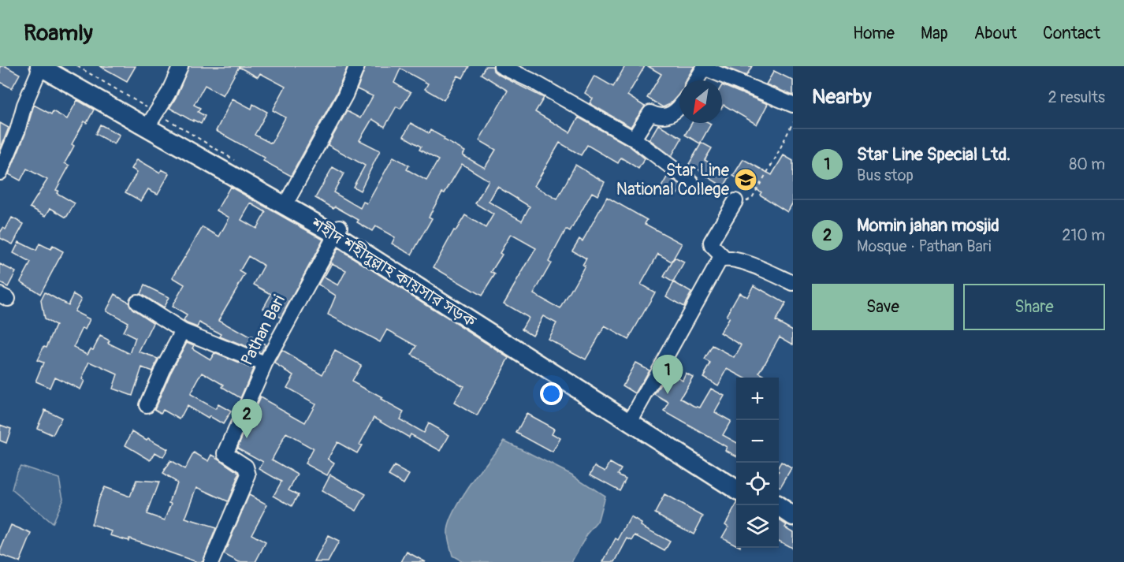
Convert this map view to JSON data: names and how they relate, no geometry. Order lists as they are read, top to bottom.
{
  "streets": {
    "main road": ["শহীদ শহীদুল্লাহ কায়সার সড়ক"],
    "street": ["Pathan Bari"]
  },
  "crossings": [
    ["শহীদ শহীদুল্লাহ কায়সার সড়ক", "Pathan Bari"]
  ],
  "places": {
    "school or university": ["Star Line National College"]
  },
  "north": "bottom left",
  "page": {
    "header": "Roamly",
    "nav": [
      "Home",
      "Map",
      "About",
      "Contact"
    ],
    "heading": ["Nearby", "2 results"],
    "list": [
      {
        "mark": "1",
        "name": "Star Line Special Ltd.",
        "note": "Bus stop",
        "value": "80 m"
      },
      {
        "mark": "2",
        "name": "Momin jahan mosjid",
        "note": "Mosque · Pathan Bari",
        "value": "210 m"
      }
    ],
    "buttons": ["Save", "Share"],
    "pins": ["1", "2"],
    "map_buttons": ["+", "−"]
  }
}
